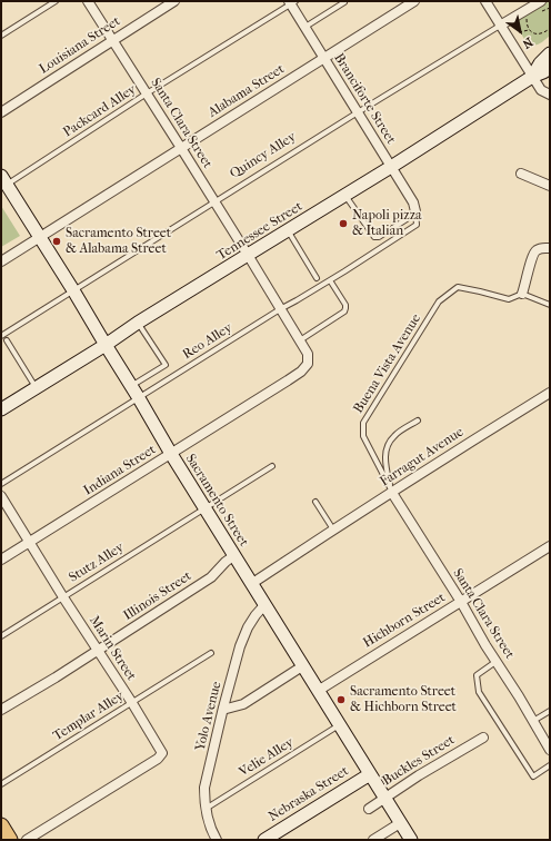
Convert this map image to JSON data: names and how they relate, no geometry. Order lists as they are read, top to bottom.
{
  "streets": {
    "main road": ["Tennessee Street", "Sacramento Street", "Nebraska Street"],
    "street": [
      "Louisiana Street",
      "Alabama Street",
      "Branciforte Street",
      "Santa Clara Street",
      "Quincy Alley",
      "Farragut Avenue",
      "Indiana Street",
      "Illinois Street",
      "Hichborn Street",
      "Marin Street",
      "Yolo Avenue",
      "Buckles Street"
    ],
    "lane": [
      "Packcard Alley",
      "Reo Alley",
      "Buena Vista Avenue",
      "Stutz Alley",
      "Templar Alley",
      "Velie Alley"
    ]
  },
  "crossings": [
    ["Louisiana Street", "Santa Clara Street"],
    ["Alabama Street", "Branciforte Street"],
    ["Alabama Street", "Santa Clara Street"],
    ["Alabama Street", "Sacramento Street"],
    ["Branciforte Street", "Packcard Alley"],
    ["Branciforte Street", "Quincy Alley"],
    ["Branciforte Street", "Tennessee Street"],
    ["Branciforte Street", "Reo Alley"],
    ["Packcard Alley", "Santa Clara Street"],
    ["Packcard Alley", "Sacramento Street"],
    ["Santa Clara Street", "Quincy Alley"],
    ["Santa Clara Street", "Tennessee Street"],
    ["Santa Clara Street", "Reo Alley"],
    ["Santa Clara Street", "Buena Vista Avenue"],
    ["Santa Clara Street", "Farragut Avenue"],
    ["Santa Clara Street", "Indiana Street"],
    ["Santa Clara Street", "Hichborn Street"],
    ["Quincy Alley", "Sacramento Street"],
    ["Tennessee Street", "Sacramento Street"],
    ["Reo Alley", "Sacramento Street"],
    ["Buena Vista Avenue", "Farragut Avenue"],
    ["Farragut Avenue", "Sacramento Street"],
    ["Indiana Street", "Sacramento Street"],
    ["Indiana Street", "Marin Street"],
    ["Sacramento Street", "Stutz Alley"],
    ["Sacramento Street", "Illinois Street"],
    ["Sacramento Street", "Hichborn Street"],
    ["Sacramento Street", "Yolo Avenue"],
    ["Sacramento Street", "Velie Alley"],
    ["Sacramento Street", "Buckles Street"],
    ["Sacramento Street", "Nebraska Street"],
    ["Stutz Alley", "Marin Street"],
    ["Illinois Street", "Marin Street"],
    ["Marin Street", "Templar Alley"],
    ["Yolo Avenue", "Velie Alley"]
  ],
  "places": ["Napoli pizza & Italian", "Sacramento Street & Alabama Street", "Sacramento Street & Hichborn Street"],
  "north": "bottom right"
}
